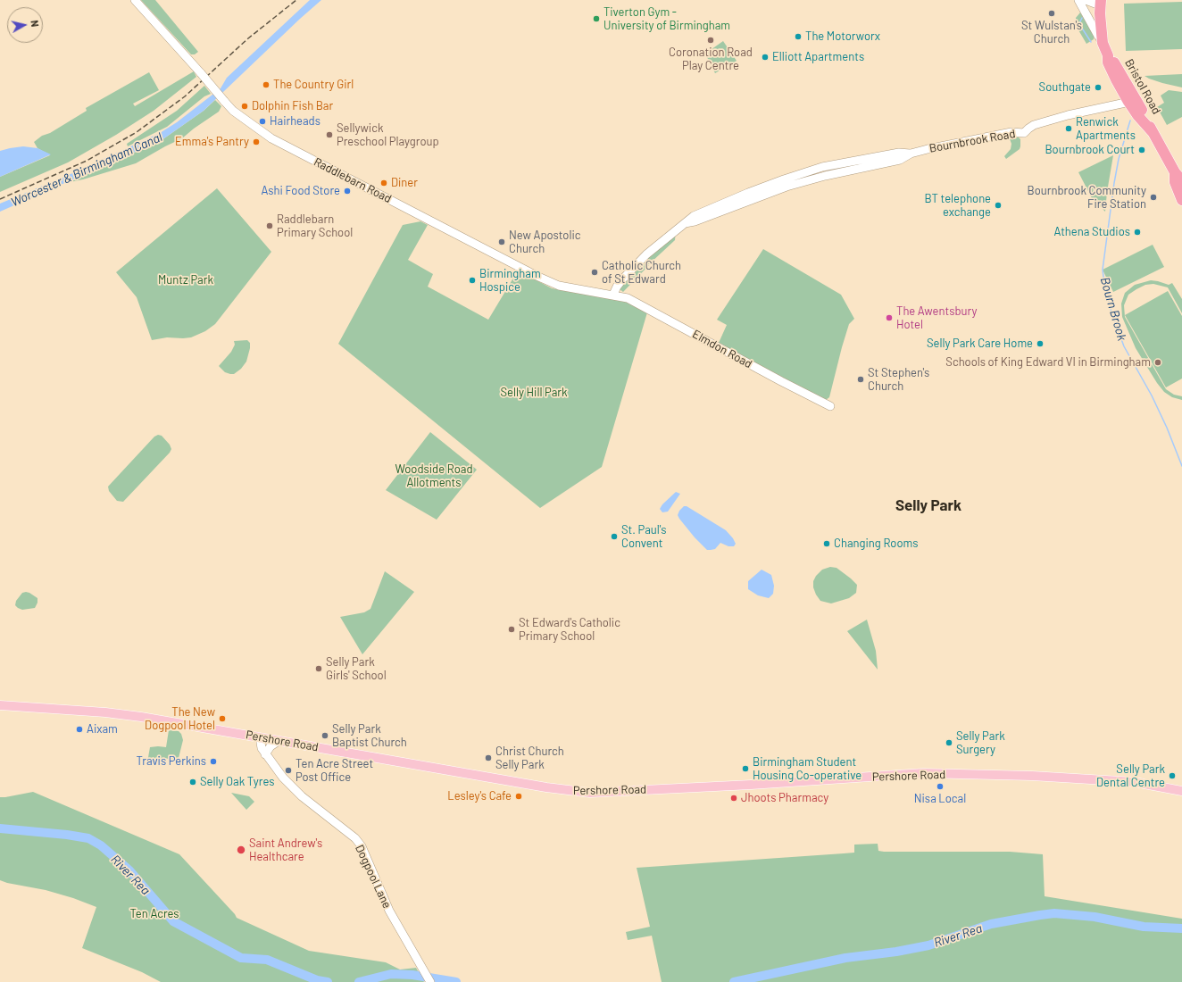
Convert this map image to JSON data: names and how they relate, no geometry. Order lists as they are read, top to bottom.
{
  "streets": {
    "highway": ["Bristol Road"],
    "main road": ["Pershore Road"],
    "street": [
      "Bournbrook Road",
      "Raddlebarn Road",
      "Elmdon Road",
      "Dogpool Lane"
    ]
  },
  "crossings": [
    ["Bristol Road", "Bournbrook Road"],
    ["Bournbrook Road", "Raddlebarn Road"],
    ["Bournbrook Road", "Elmdon Road"],
    ["Raddlebarn Road", "Elmdon Road"],
    ["Pershore Road", "Dogpool Lane"]
  ],
  "districts": ["Selly Park"],
  "water": ["Worcester & Birmingham Canal", "Bourn Brook", "River Rea"],
  "parks": [
    "Muntz Park",
    "Selly Hill Park",
    "Woodside Road Allotments",
    "Ten Acres"
  ],
  "places": [
    "St Wulstan's Church",
    "Tiverton Gym - University of Birmingham",
    "The Motorworx",
    "Coronation Road Play Centre",
    "Elliott Apartments",
    "The Country Girl",
    "Southgate",
    "Dolphin Fish Bar",
    "Hairheads",
    "Renwick Apartments",
    "Sellywick Preschool Playgroup",
    "Emma's Pantry",
    "Bournbrook Court",
    "Diner",
    "Ashi Food Store",
    "Bournbrook Community Fire Station",
    "BT telephone exchange",
    "Raddlebarn Primary School",
    "Athena Studios",
    "New Apostolic Church",
    "Catholic Church of St Edward",
    "Birmingham Hospice",
    "The Awentsbury Hotel",
    "Selly Park Care Home",
    "Schools of King Edward VI in Birmingham",
    "St Stephen's Church",
    "St. Paul's Convent",
    "Changing Rooms",
    "St Edward's Catholic Primary School",
    "Selly Park Girls' School",
    "The New Dogpool Hotel",
    "Aixam",
    "Selly Park Baptist Church",
    "Selly Park Surgery",
    "Christ Church Selly Park",
    "Travis Perkins",
    "Birmingham Student Housing Co-operative",
    "Ten Acre Street Post Office",
    "Selly Park Dental Centre",
    "Selly Oak Tyres",
    "Nisa Local",
    "Lesley's Cafe",
    "Jhoots Pharmacy",
    "Saint Andrew's Healthcare"
  ],
  "north": "right"
}
